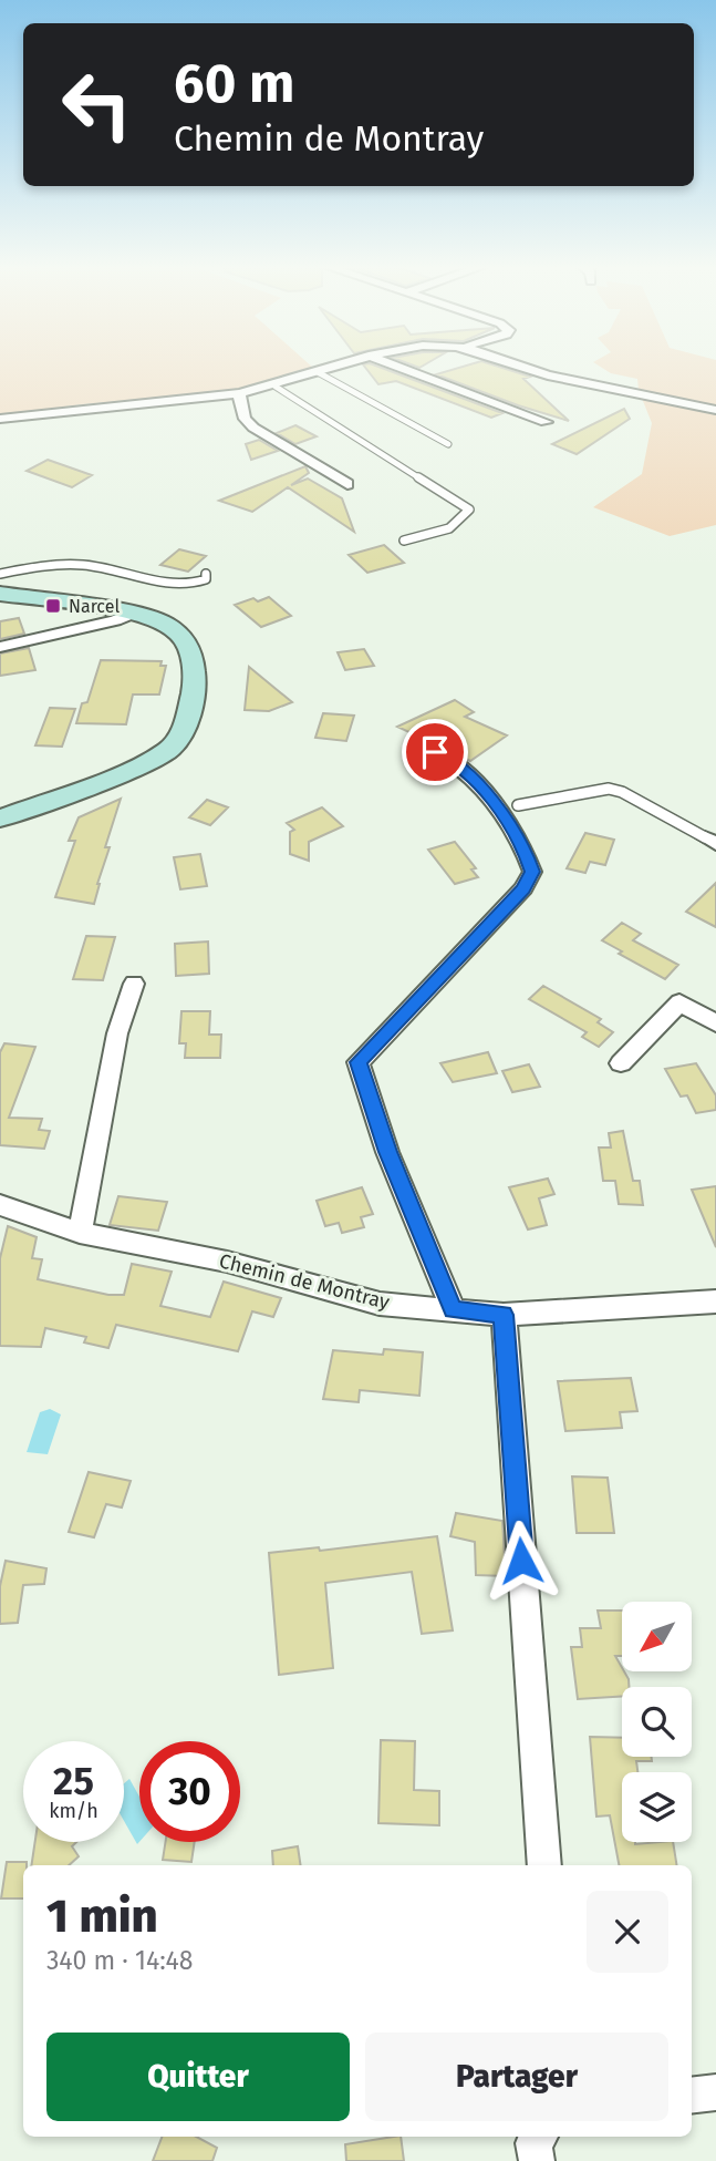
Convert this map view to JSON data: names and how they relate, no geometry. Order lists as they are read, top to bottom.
{
  "streets": {
    "street": ["Chemin de Montray"]
  },
  "places": {
    "transit": ["Narcel"]
  },
  "north": "bottom left",
  "page": {
    "turn": ["60 m", "Chemin de Montray"],
    "speed": "25 km/h",
    "limit": "30",
    "heading": ["1 min", "340 m · 14:48"],
    "buttons": ["Quitter", "Partager"]
  }
}
